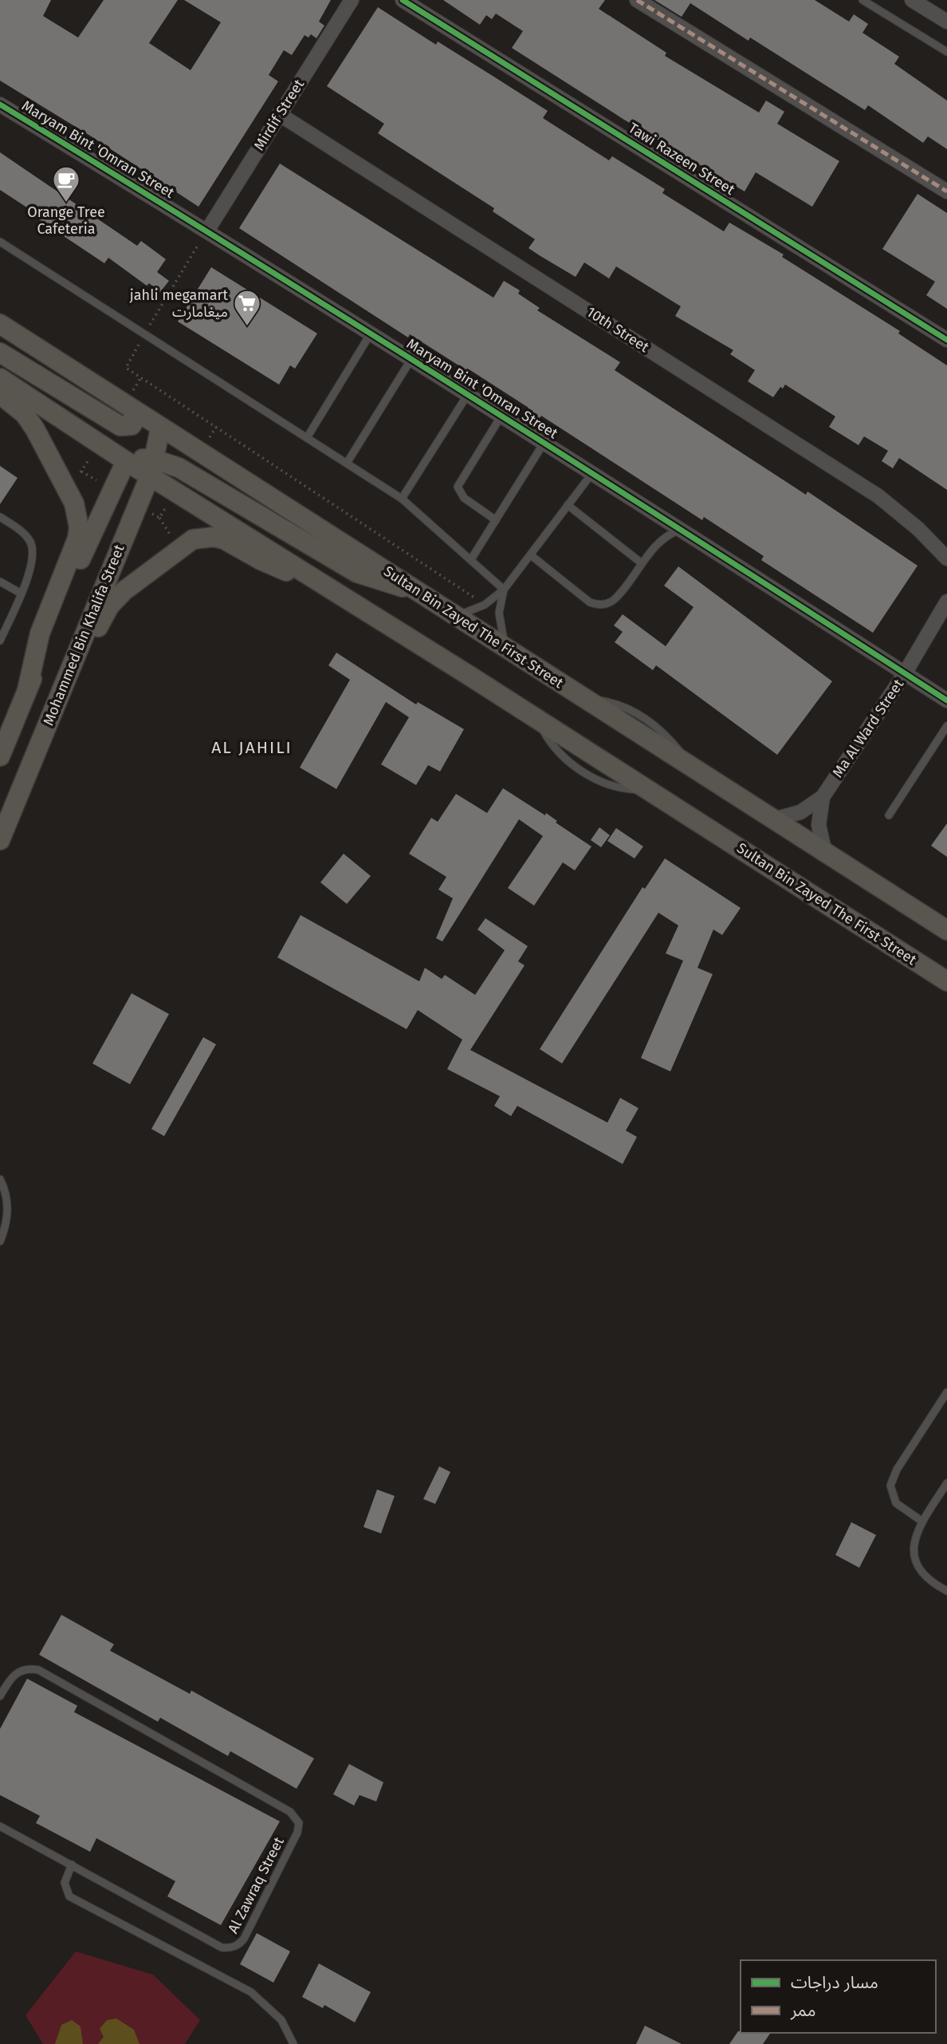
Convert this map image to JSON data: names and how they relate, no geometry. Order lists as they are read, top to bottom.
{
  "streets": {
    "main road": ["Sultan Bin Zayed The First Street", "Mohammed Bin Khalifa Street"],
    "street": [
      "Mirdif Street",
      "Maryam Bint 'Omran Street",
      "Tawi Razeen Street",
      "10th Street",
      "Ma Al Ward Street"
    ],
    "lane": ["Al Zawraq Street"]
  },
  "crossings": [
    ["Mirdif Street", "Maryam Bint 'Omran Street"],
    ["Mirdif Street", "10th Street"],
    ["Maryam Bint 'Omran Street", "Ma Al Ward Street"],
    ["Sultan Bin Zayed The First Street", "Mohammed Bin Khalifa Street"],
    ["Sultan Bin Zayed The First Street", "Ma Al Ward Street"]
  ],
  "districts": ["AL JAHILI"],
  "places": {
    "cafe": ["Orange Tree Cafeteria"],
    "supermarket": ["jahli megamart ميغامارت"]
  },
  "legend": ["مسار دراجات", "ممر"]
}
